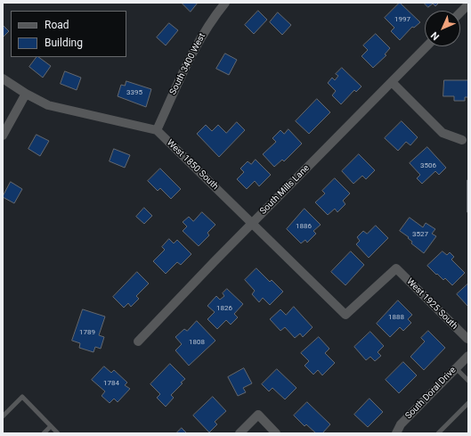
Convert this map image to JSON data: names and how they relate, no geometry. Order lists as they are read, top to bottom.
{
  "streets": {
    "street": [
      "South 3400 West",
      "West 1850 South",
      "South Mills Lane",
      "West 1925 South",
      "South Doral Drive"
    ]
  },
  "crossings": [
    ["South 3400 West", "West 1850 South"],
    ["West 1850 South", "South Mills Lane"],
    ["West 1850 South", "West 1925 South"]
  ],
  "house_numbers": [
    "1997",
    "3395",
    "3506",
    "1886",
    "3527",
    "1826",
    "1888",
    "1789",
    "1808",
    "1784"
  ],
  "legend": ["Road", "Building"],
  "north": "bottom left"
}
